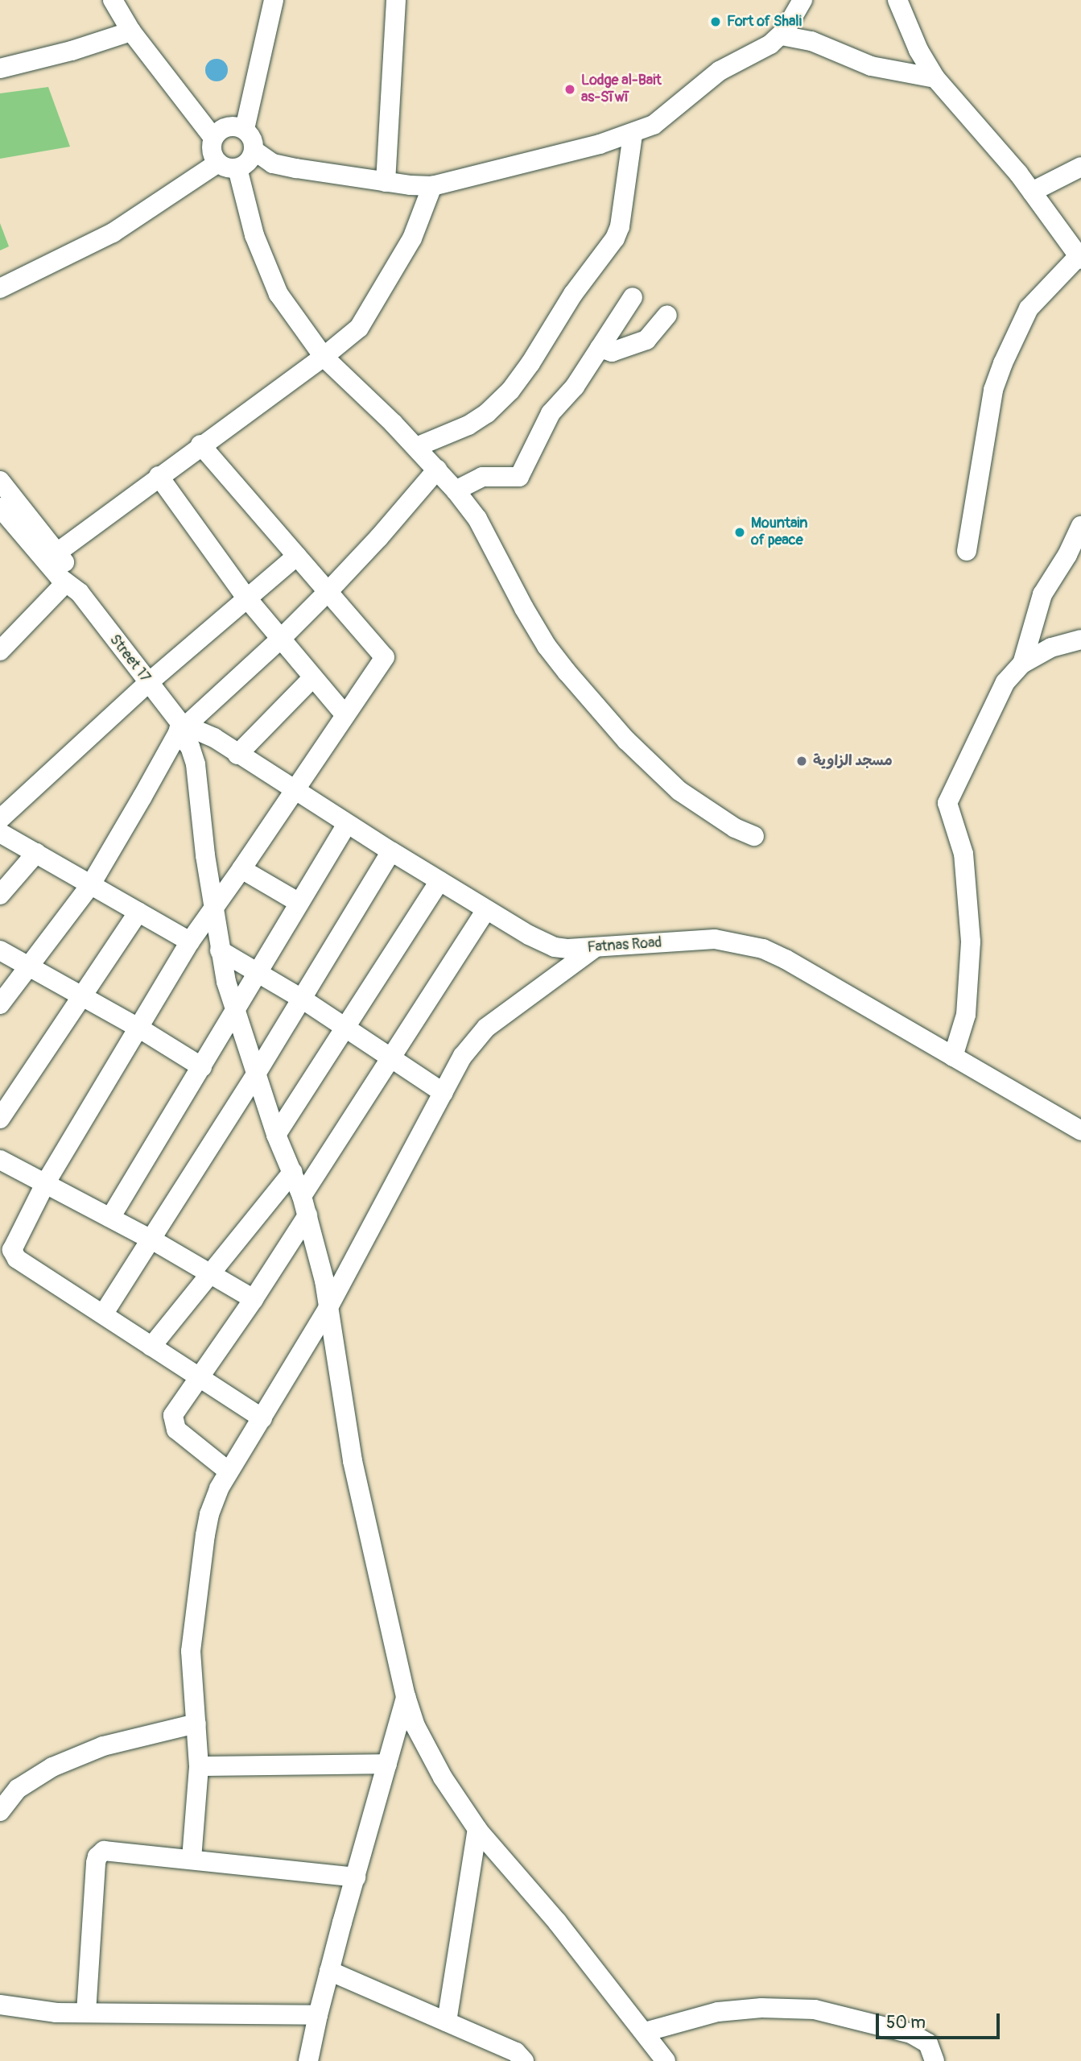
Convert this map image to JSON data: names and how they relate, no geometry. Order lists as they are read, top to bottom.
{
  "streets": {
    "street": ["Street 17", "Fatnas Road"]
  },
  "crossings": [
    ["Street 17", "Fatnas Road"]
  ],
  "places": [
    "Fort of Shali",
    "Lodge al-Bait as-Sīwī",
    "Mountain of peace",
    "مسجد الزاوية"
  ],
  "scale_bar": "50 m"
}
